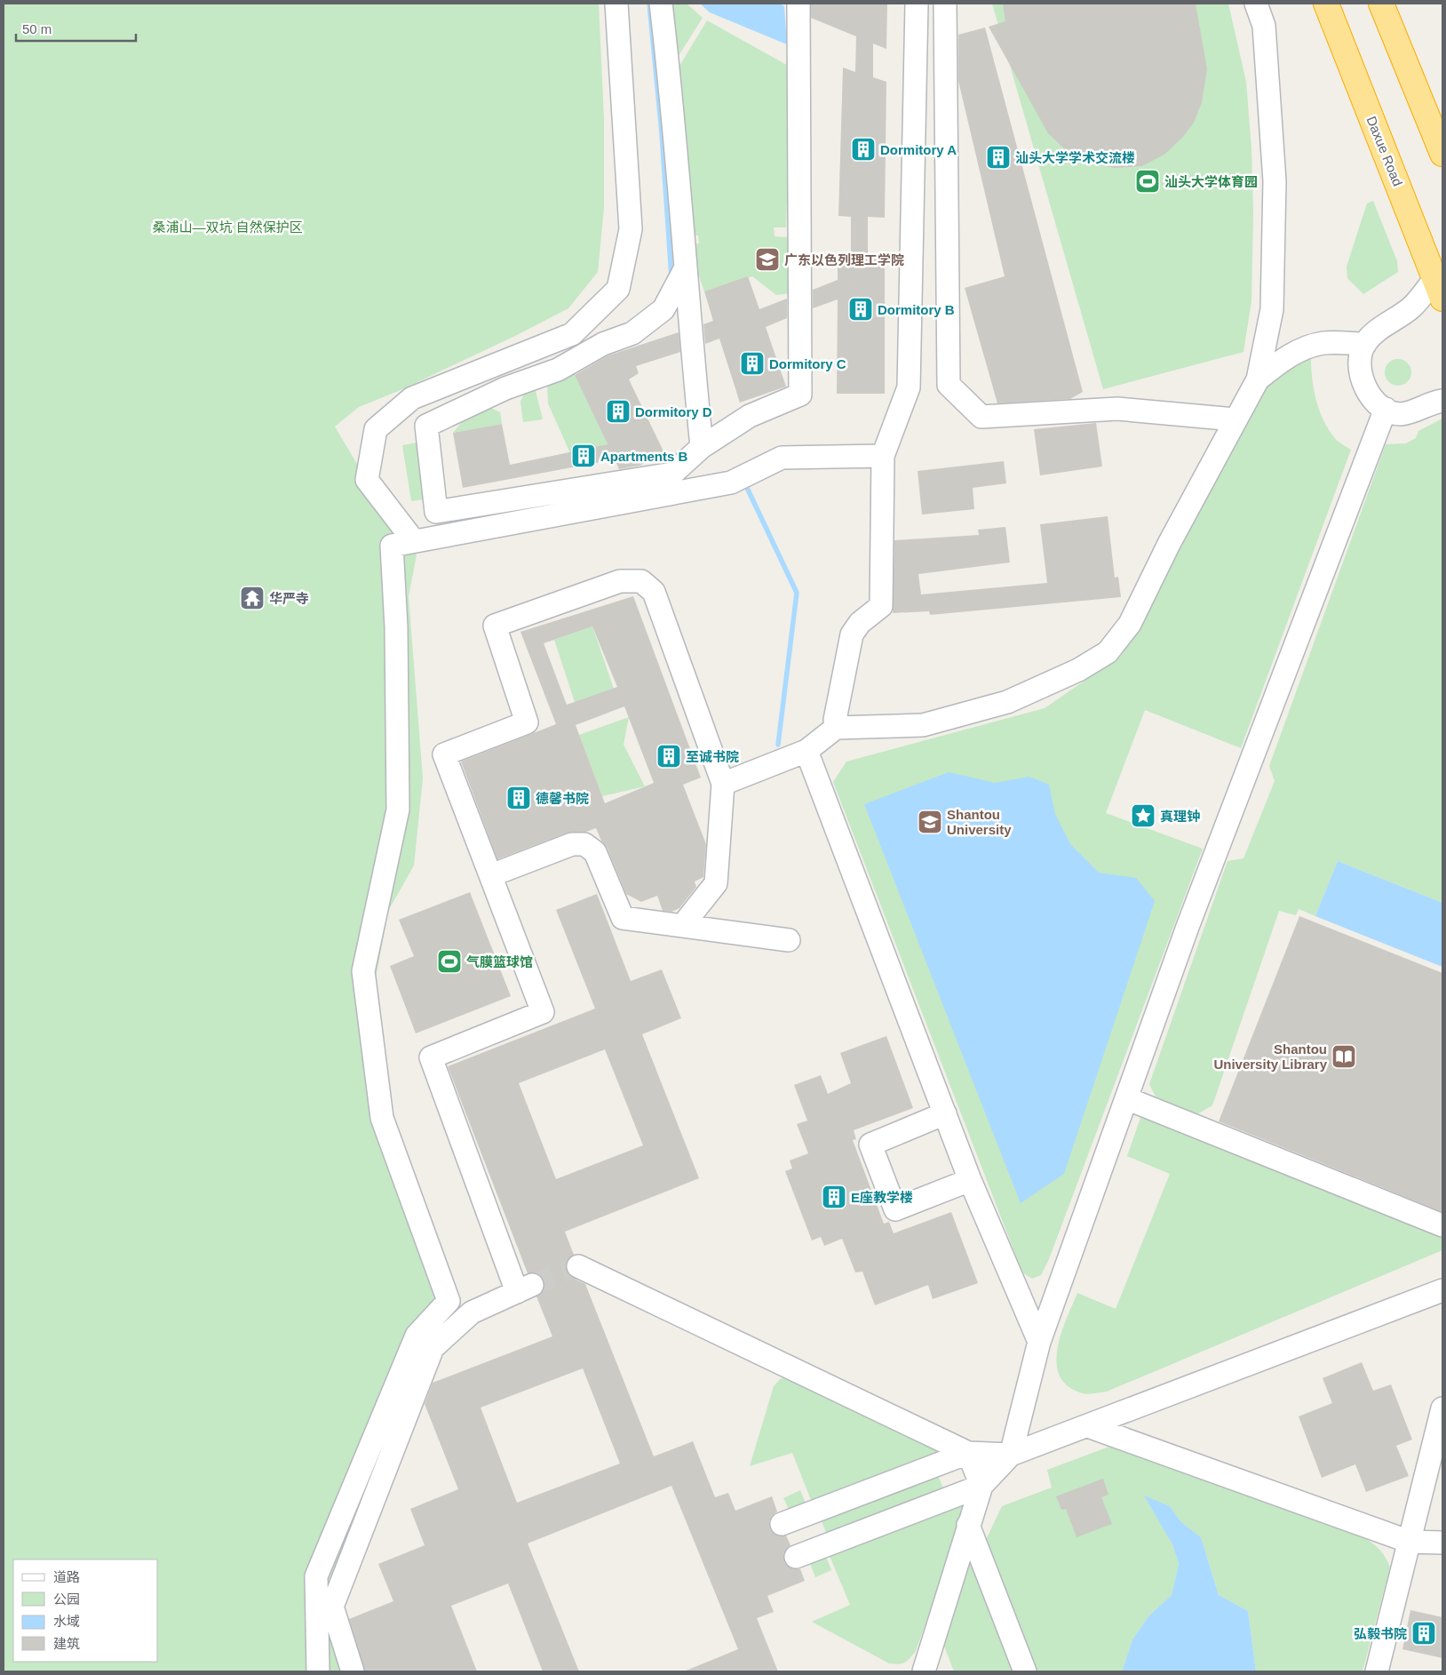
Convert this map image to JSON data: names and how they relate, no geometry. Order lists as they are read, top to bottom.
{
  "streets": {
    "highway": ["Daxue Road"]
  },
  "parks": ["桑浦山—双坑 自然保护区"],
  "places": {
    "building": [
      "Dormitory A",
      "汕头大学学术交流楼",
      "Dormitory B",
      "Dormitory C",
      "Dormitory D",
      "Apartments B",
      "至诚书院",
      "德馨书院",
      "E座教学楼",
      "弘毅书院"
    ],
    "sports": ["汕头大学体育园", "气膜篮球馆"],
    "school or university": ["广东以色列理工学院", "Shantou University"],
    "temple": ["华严寺"],
    "place": ["真理钟"],
    "library": ["Shantou University Library"]
  },
  "legend": [
    "道路",
    "公园",
    "水域",
    "建筑"
  ],
  "scale_bar": "50 m"
}
